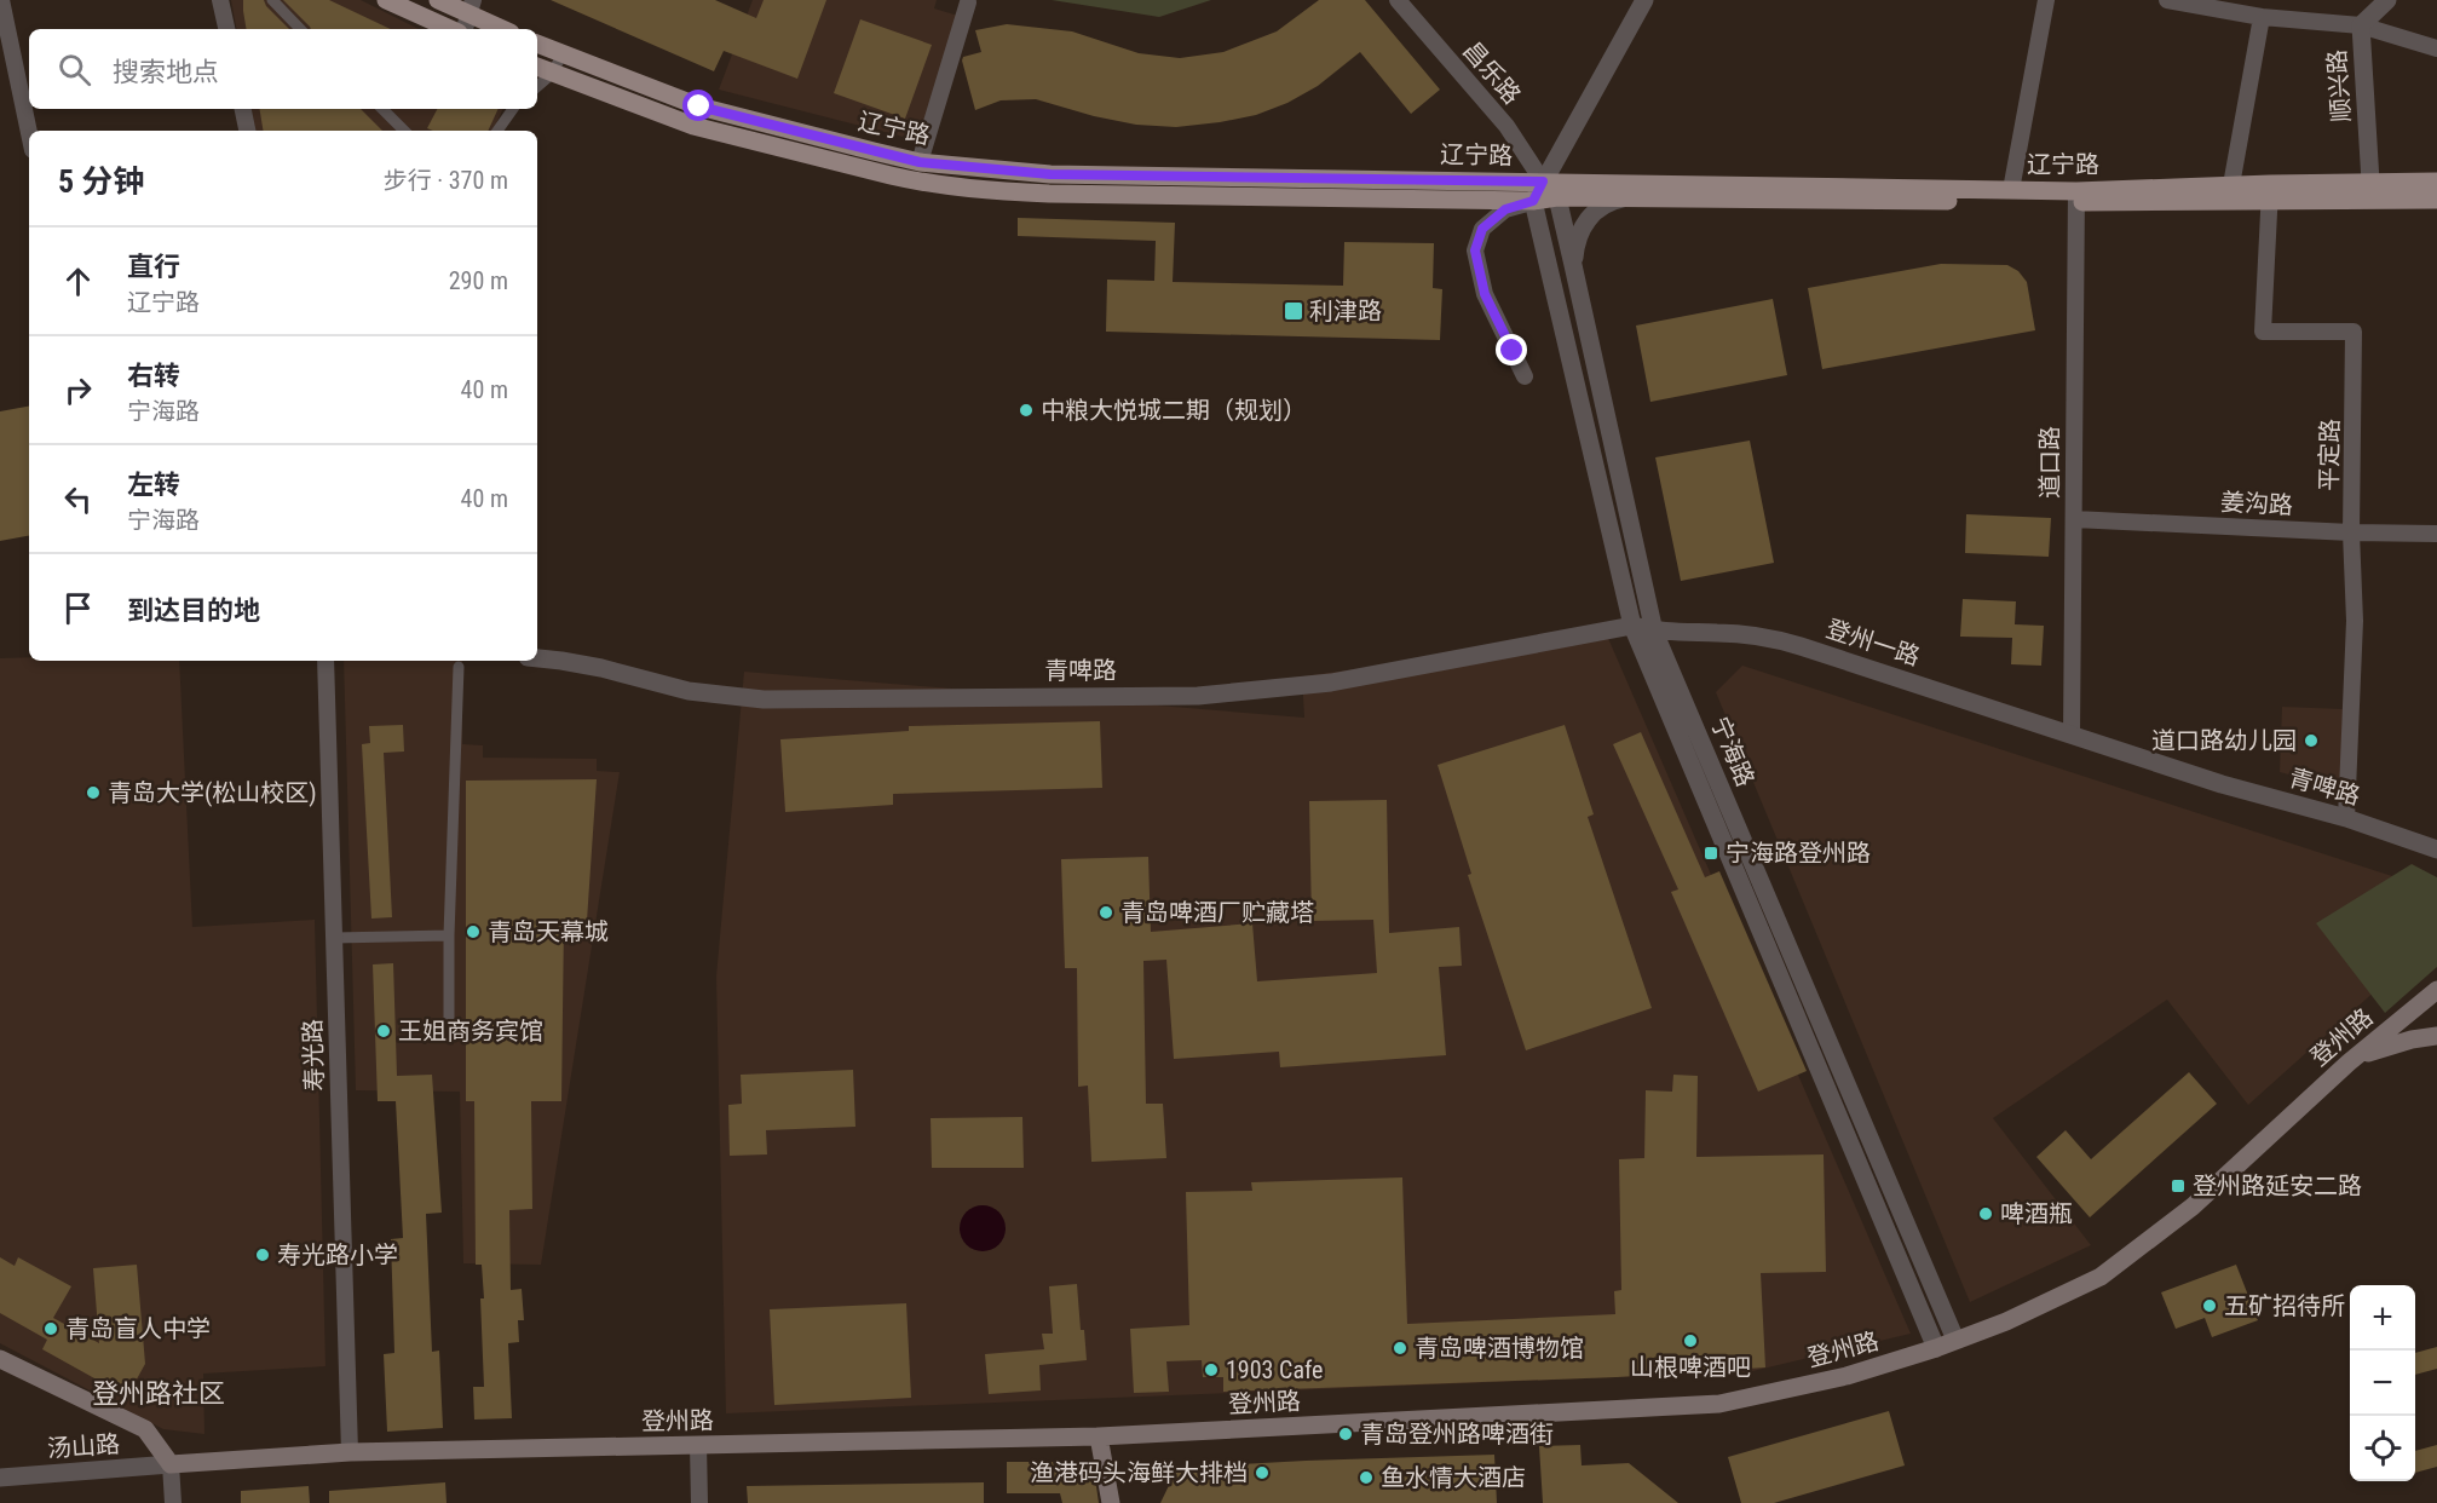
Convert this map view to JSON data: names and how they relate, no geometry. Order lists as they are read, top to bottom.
{
  "streets": {
    "main road": ["辽宁路", "登州路"],
    "street": [
      "昌乐路",
      "顺兴路",
      "平定路",
      "道口路",
      "姜沟路",
      "登州一路",
      "青啤路",
      "宁海路",
      "寿光路",
      "汤山路"
    ]
  },
  "crossings": [
    ["昌乐路", "辽宁路"],
    ["昌乐路", "宁海路"],
    ["顺兴路", "辽宁路"],
    ["辽宁路", "平定路"],
    ["辽宁路", "道口路"],
    ["辽宁路", "宁海路"],
    ["平定路", "姜沟路"],
    ["平定路", "青啤路"],
    ["道口路", "姜沟路"],
    ["道口路", "登州一路"],
    ["道口路", "青啤路"],
    ["登州一路", "青啤路"],
    ["登州一路", "宁海路"],
    ["青啤路", "宁海路"],
    ["宁海路", "登州路"],
    ["登州路", "寿光路"],
    ["登州路", "汤山路"]
  ],
  "districts": ["登州路社区"],
  "places": {
    "transit": ["利津路", "宁海路登州路", "登州路延安二路"],
    "other": [
      "中粮大悦城二期（规划）",
      "道口路幼儿园",
      "青岛大学(松山校区)",
      "青岛啤酒厂贮藏塔",
      "青岛天幕城",
      "王姐商务宾馆",
      "啤酒瓶",
      "寿光路小学",
      "五矿招待所",
      "青岛盲人中学",
      "山根啤酒吧",
      "青岛啤酒博物馆",
      "1903 Cafe",
      "青岛登州路啤酒街",
      "渔港码头海鲜大排档",
      "鱼水情大酒店"
    ]
  },
  "page": {
    "search": "搜索地点",
    "heading": ["5 分钟", "步行 · 370 m"],
    "list": [
      ["直行", "辽宁路", "290 m"],
      ["右转", "宁海路", "40 m"],
      ["左转", "宁海路", "40 m"],
      "到达目的地"
    ],
    "map_buttons": ["+", "−"]
  }
}
